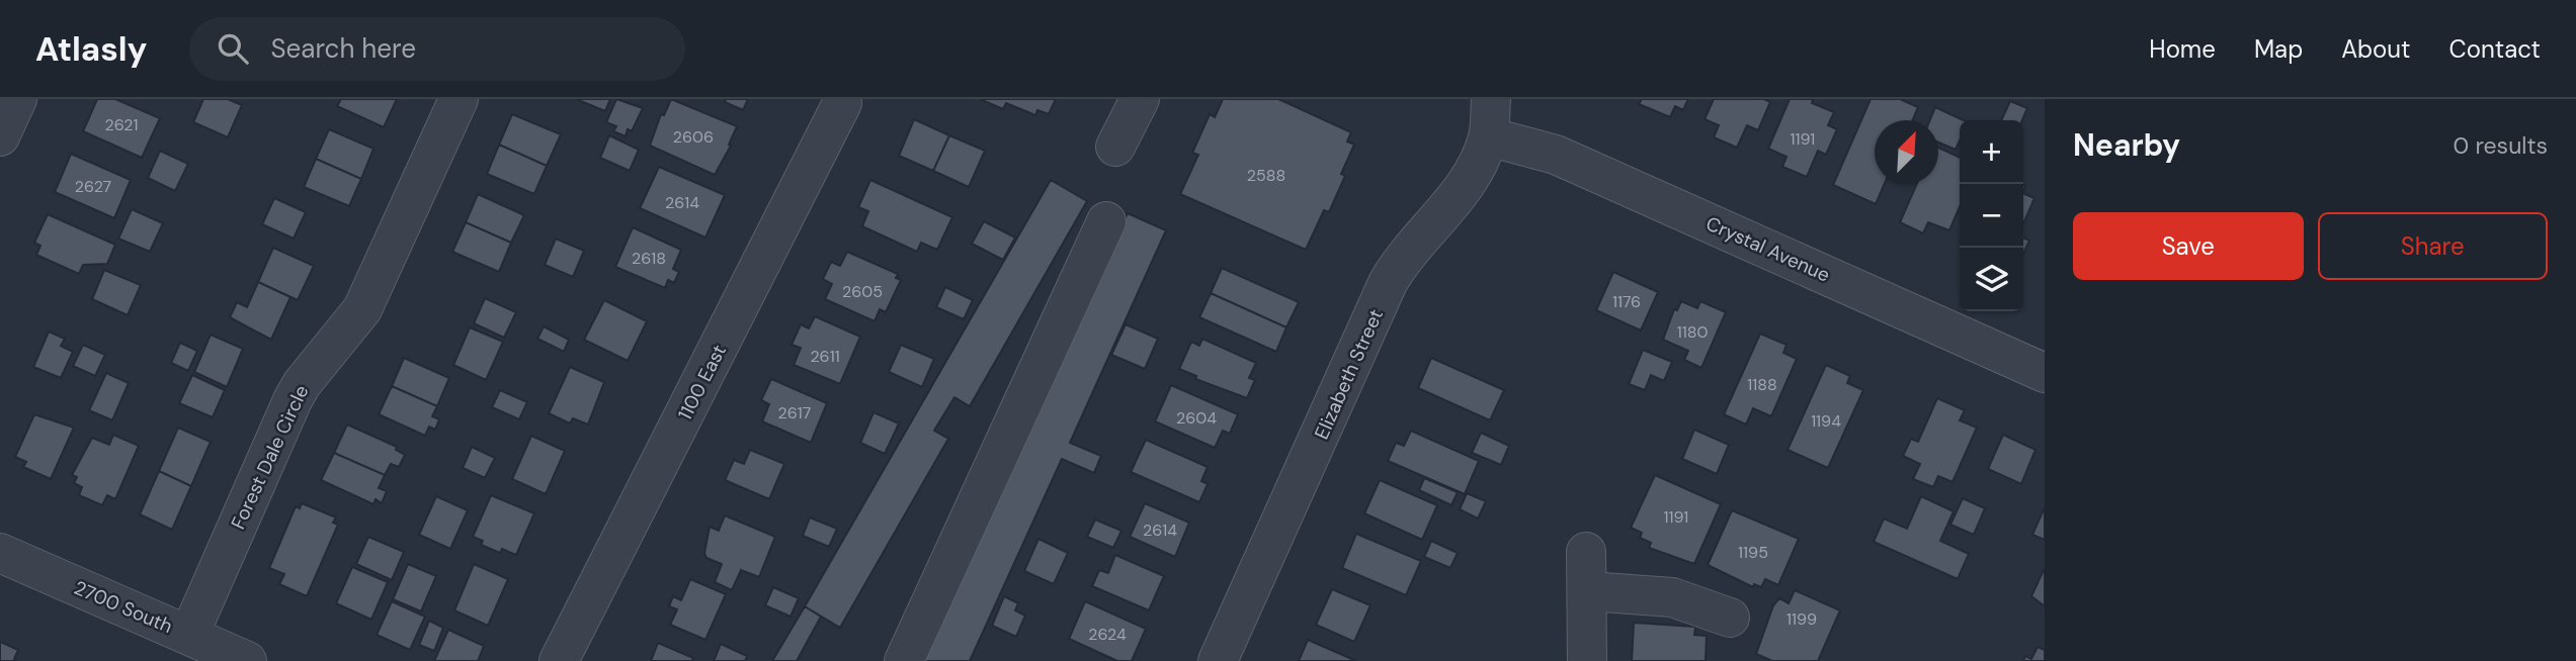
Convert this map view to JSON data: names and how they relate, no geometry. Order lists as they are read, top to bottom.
{
  "streets": {
    "street": [
      "Crystal Avenue",
      "Elizabeth Street",
      "1100 East",
      "Forest Dale Circle",
      "2700 South"
    ]
  },
  "crossings": [
    ["Crystal Avenue", "Elizabeth Street"],
    ["Forest Dale Circle", "2700 South"]
  ],
  "house_numbers": [
    "2621",
    "2606",
    "1191",
    "2588",
    "2627",
    "2614",
    "2618",
    "2605",
    "1176",
    "1180",
    "2611",
    "1188",
    "2617",
    "2604",
    "1194",
    "1191",
    "2614",
    "1195",
    "1199",
    "2624"
  ],
  "north": "top right",
  "page": {
    "header": "Atlasly",
    "search": "Search here",
    "nav": [
      "Home",
      "Map",
      "About",
      "Contact"
    ],
    "heading": ["Nearby", "0 results"],
    "map_buttons": ["+", "−"],
    "buttons": ["Save", "Share"]
  }
}
